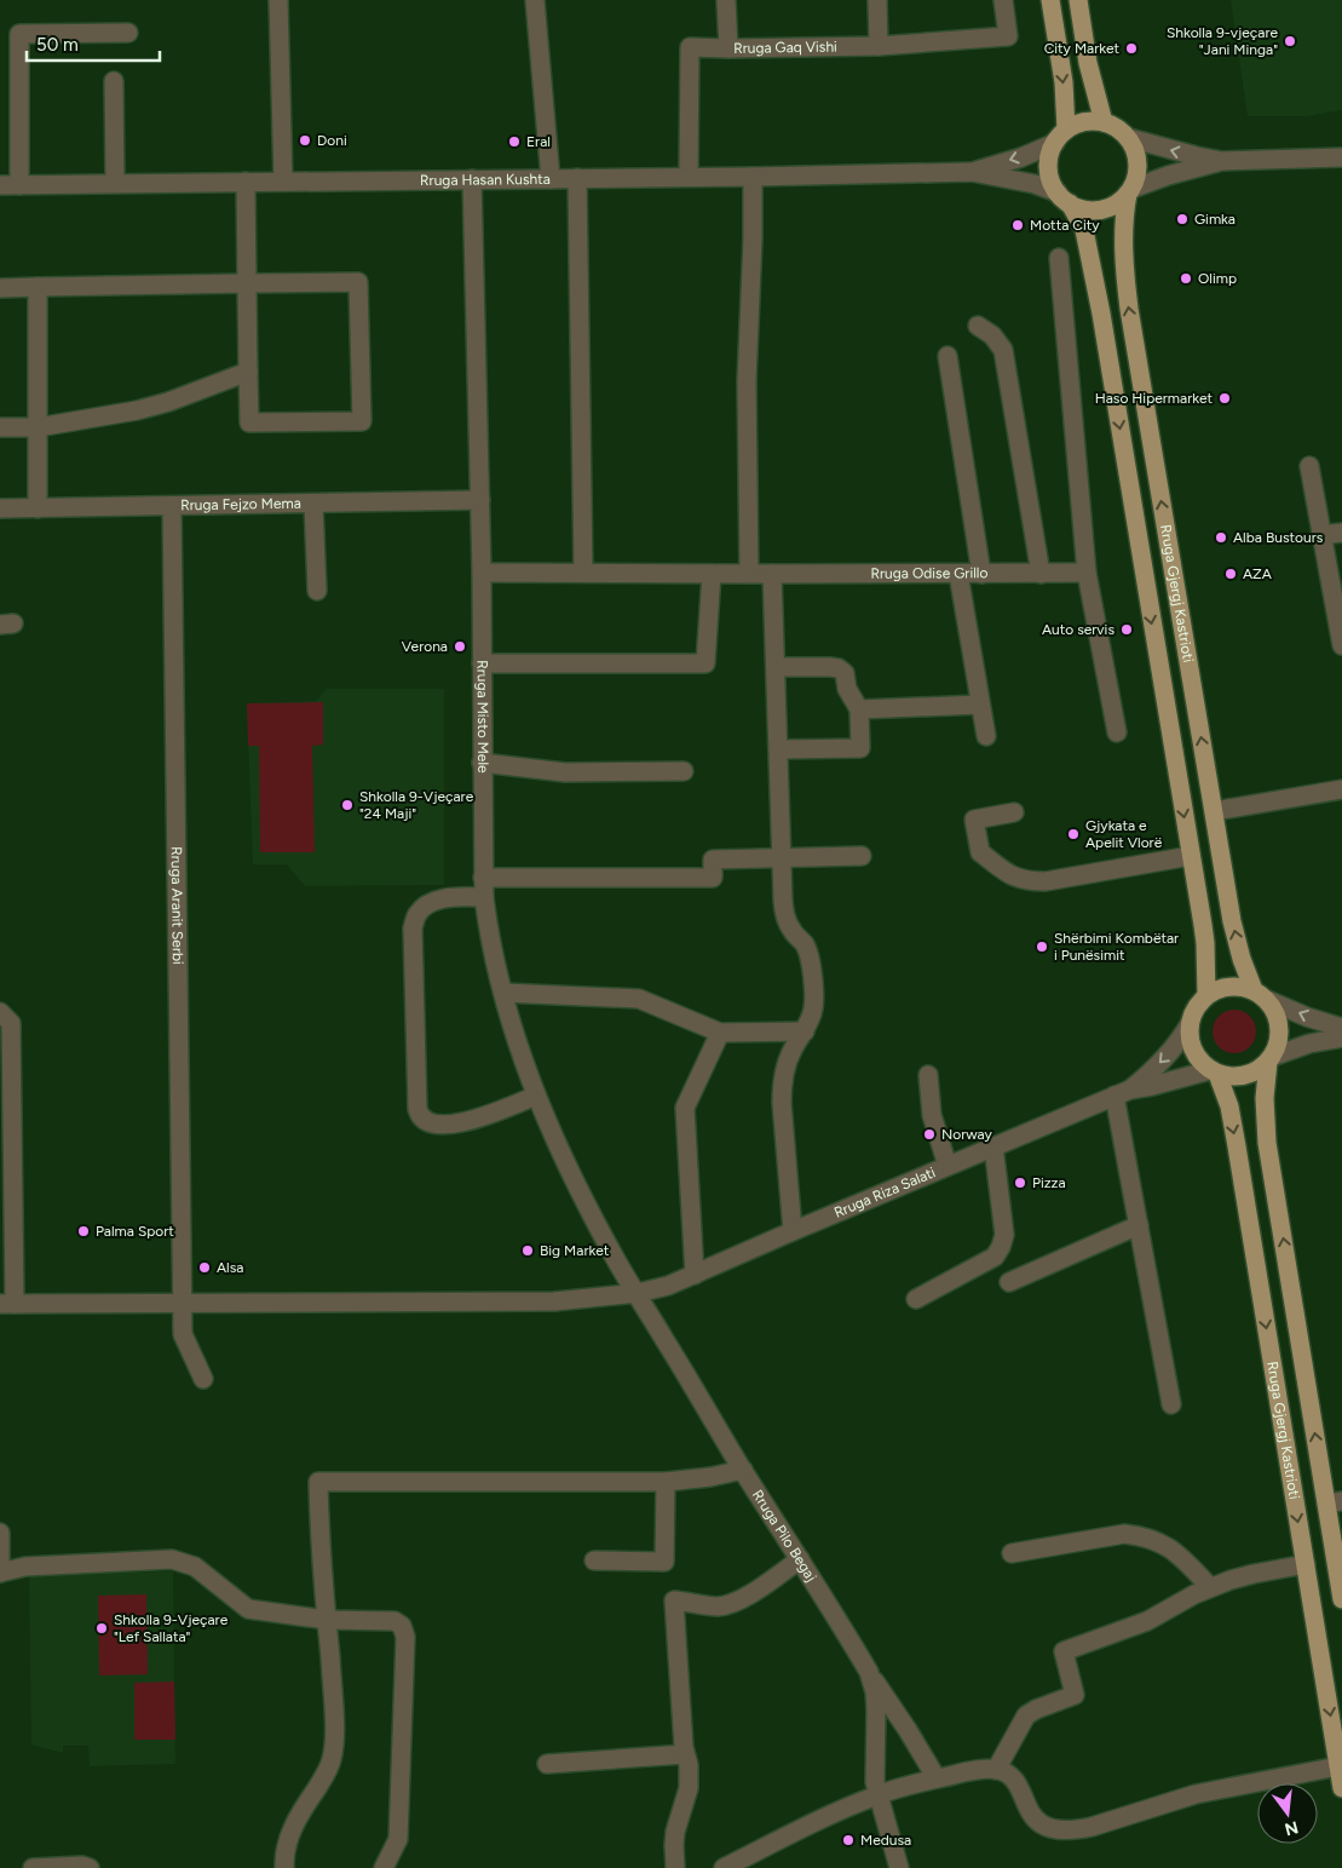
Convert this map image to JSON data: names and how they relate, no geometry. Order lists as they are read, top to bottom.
{
  "streets": {
    "main road": ["Rruga Gjergj Kastrioti"],
    "street": [
      "Rruga Gaq Vishi",
      "Rruga Hasan Kushta",
      "Rruga Fejzo Mema",
      "Rruga Odise Grillo",
      "Rruga Misto Mele",
      "Rruga Aranit Serbi",
      "Rruga Riza Salati",
      "Rruga Pilo Begaj"
    ]
  },
  "crossings": [
    ["Rruga Gaq Vishi", "Rruga Hasan Kushta"],
    ["Rruga Hasan Kushta", "Rruga Misto Mele"],
    ["Rruga Fejzo Mema", "Rruga Misto Mele"],
    ["Rruga Fejzo Mema", "Rruga Aranit Serbi"],
    ["Rruga Misto Mele", "Rruga Riza Salati"],
    ["Rruga Misto Mele", "Rruga Pilo Begaj"],
    ["Rruga Aranit Serbi", "Rruga Riza Salati"],
    ["Rruga Riza Salati", "Rruga Pilo Begaj"]
  ],
  "places": [
    "Shkolla 9-vjeçare \"Jani Minga\"",
    "City Market",
    "Doni",
    "Eral",
    "Gimka",
    "Motta City",
    "Olimp",
    "Haso Hipermarket",
    "Alba Bustours",
    "AZA",
    "Auto servis",
    "Verona",
    "Shkolla 9-Vjeçare \"24 Maji\"",
    "Gjykata e Apelit Vlorë",
    "Shërbimi Kombëtar i Punësimit",
    "Norway",
    "Pizza",
    "Palma Sport",
    "Big Market",
    "Alsa",
    "Shkolla 9-Vjeçare \"Lef Sallata\"",
    "Medusa"
  ],
  "scale_bar": "50 m",
  "north": "bottom"
}
